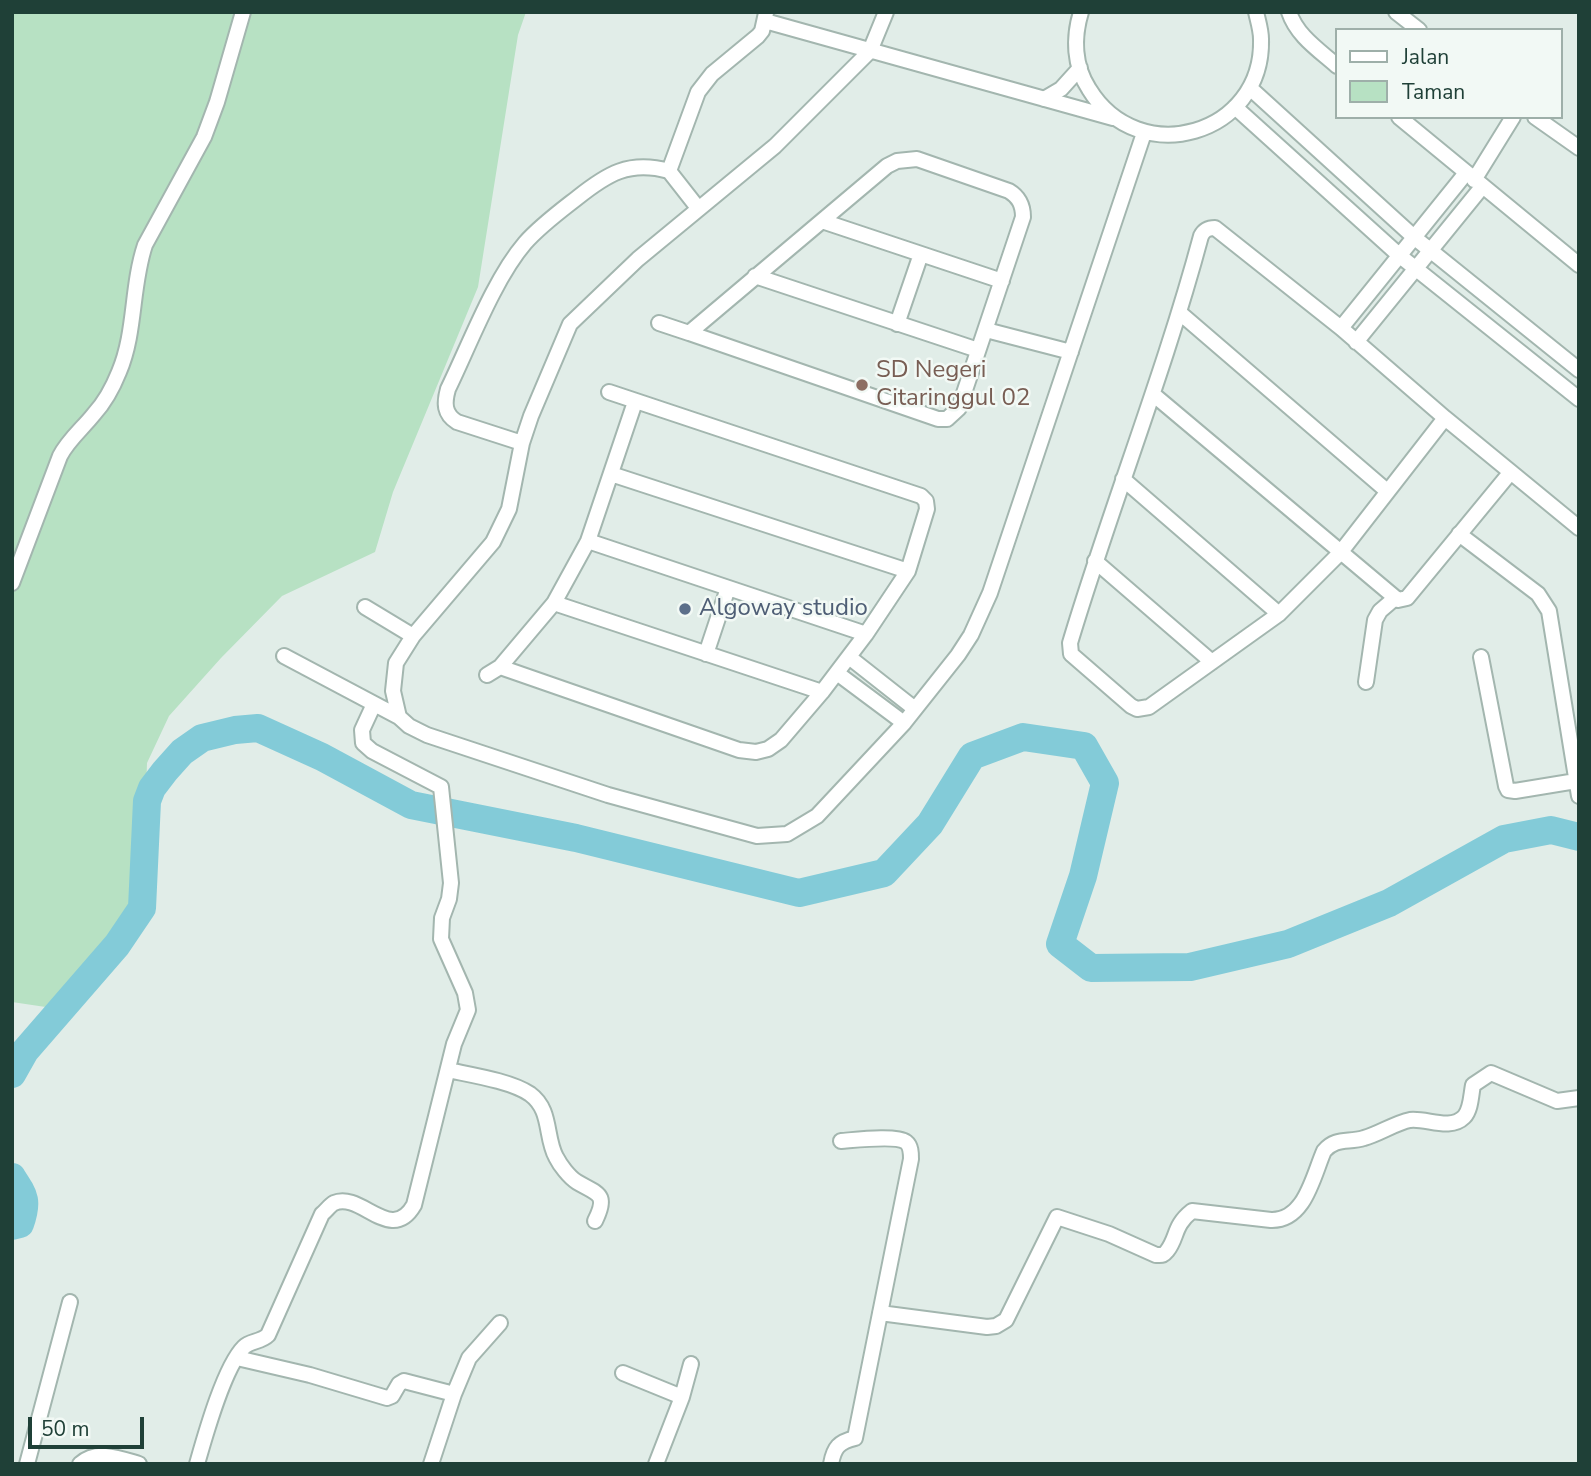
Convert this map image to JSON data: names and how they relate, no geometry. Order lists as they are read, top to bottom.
{
  "places": ["SD Negeri Citaringgul 02", "Algoway studio"],
  "legend": ["Jalan", "Taman"],
  "scale_bar": "50 m"
}
